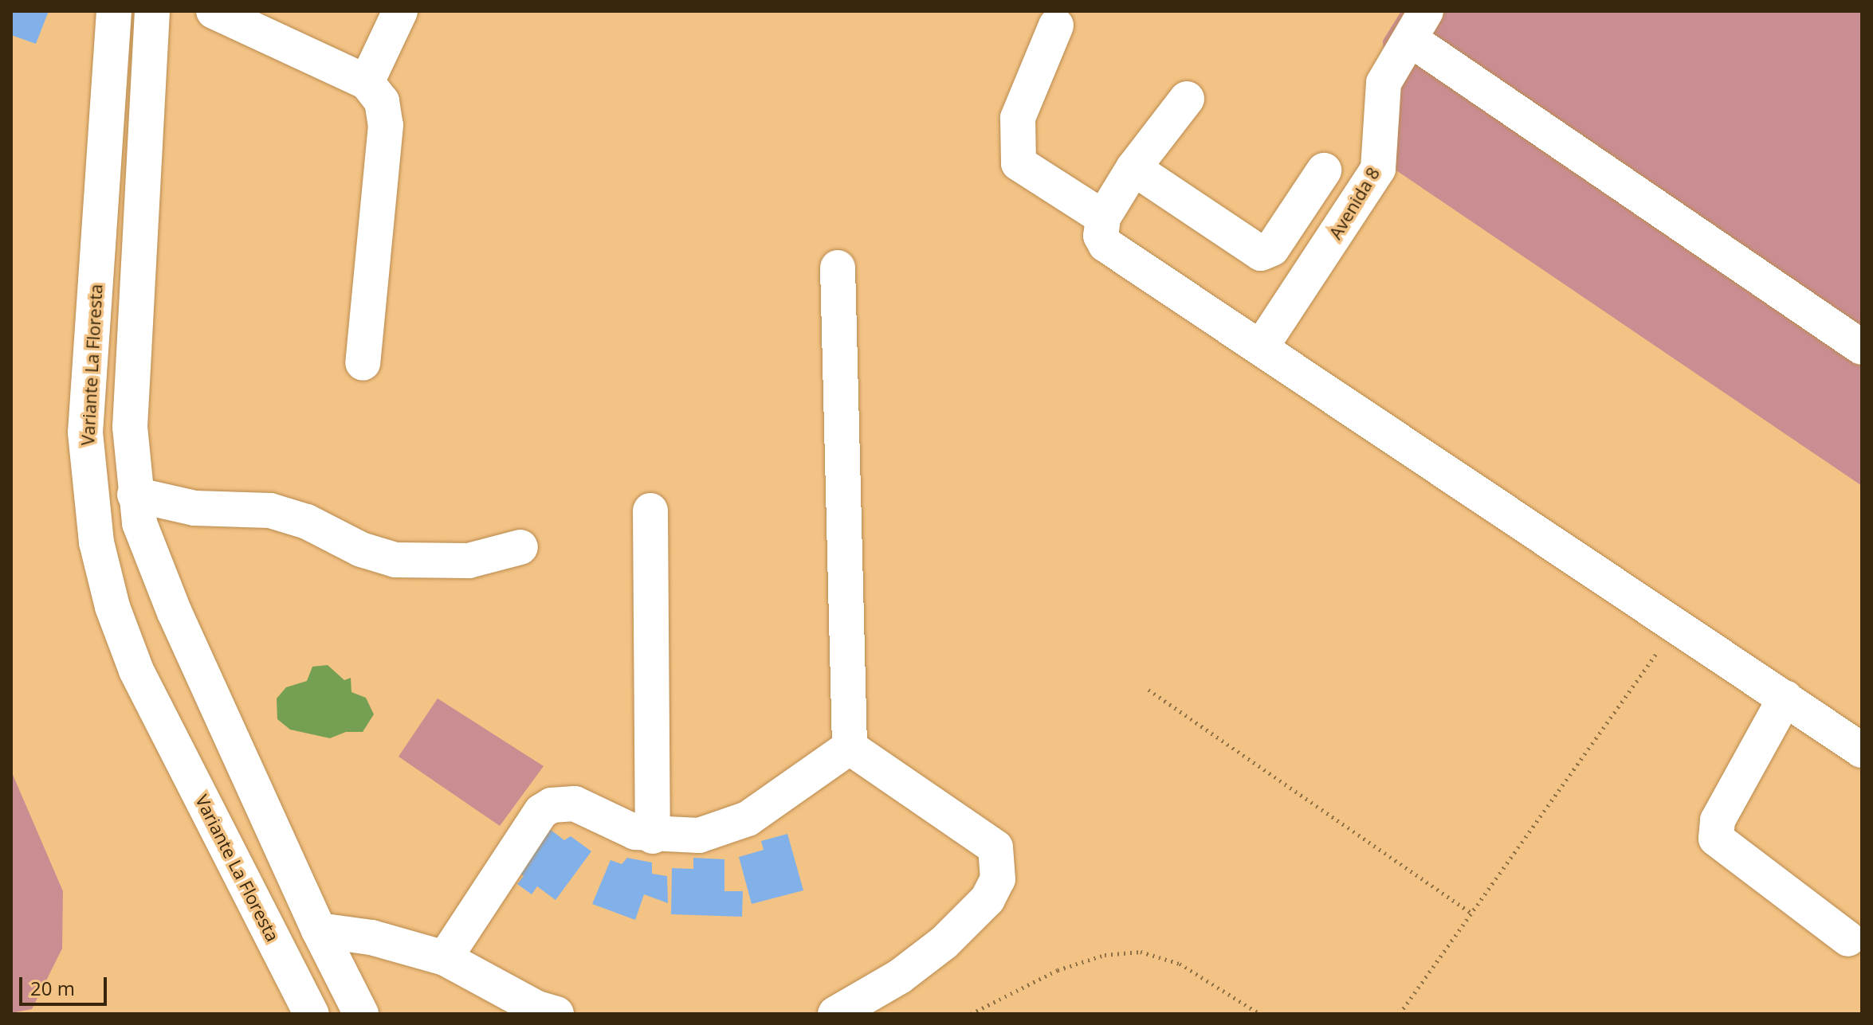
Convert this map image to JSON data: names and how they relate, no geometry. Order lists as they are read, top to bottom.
{
  "streets": {
    "street": ["Avenida 8", "Variante La Floresta"]
  },
  "scale_bar": "20 m"
}
